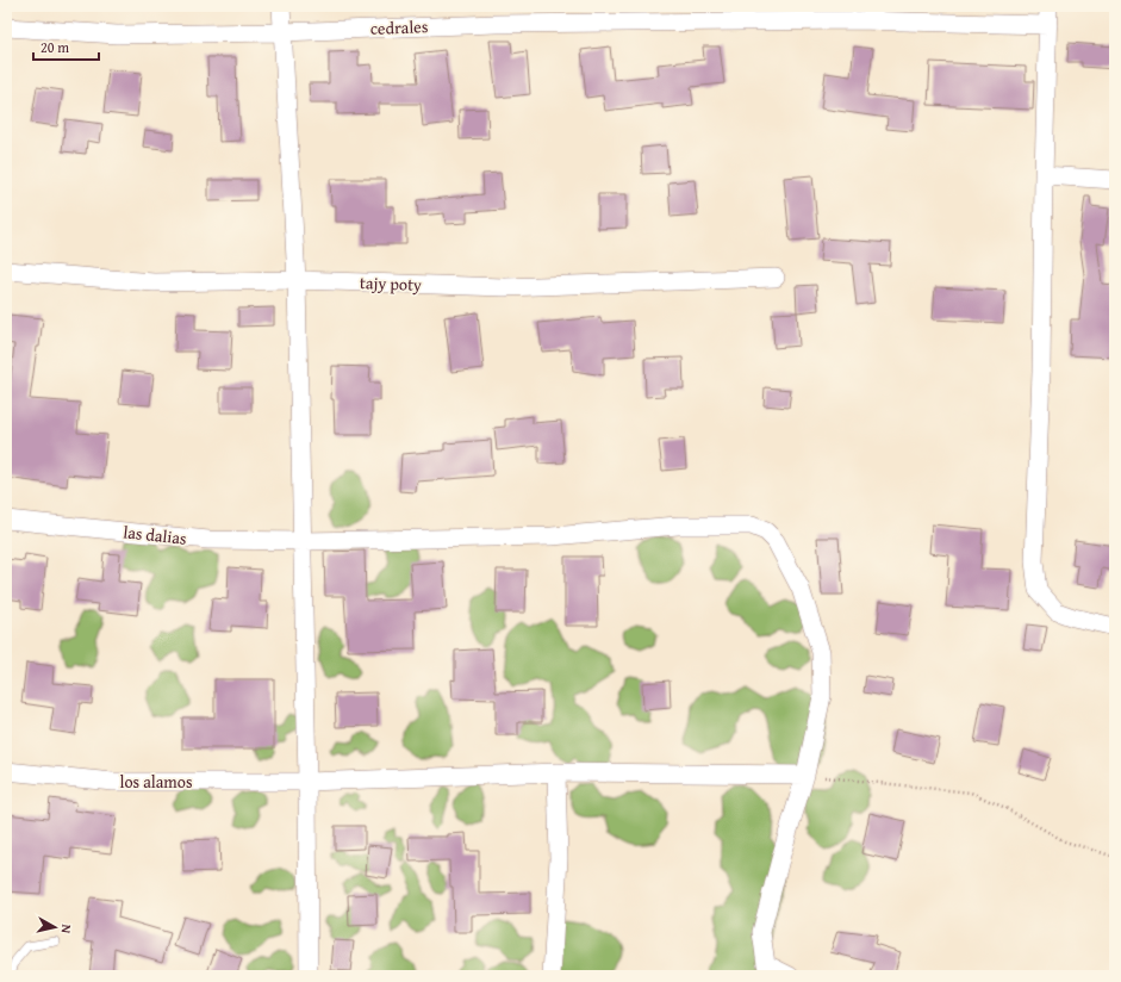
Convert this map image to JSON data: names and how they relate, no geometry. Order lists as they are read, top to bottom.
{
  "streets": {
    "street": [
      "cedrales",
      "tajy poty",
      "las dalias",
      "los alamos"
    ]
  },
  "crossings": [
    ["las dalias", "los alamos"]
  ],
  "scale_bar": "20 m",
  "north": "right"
}
